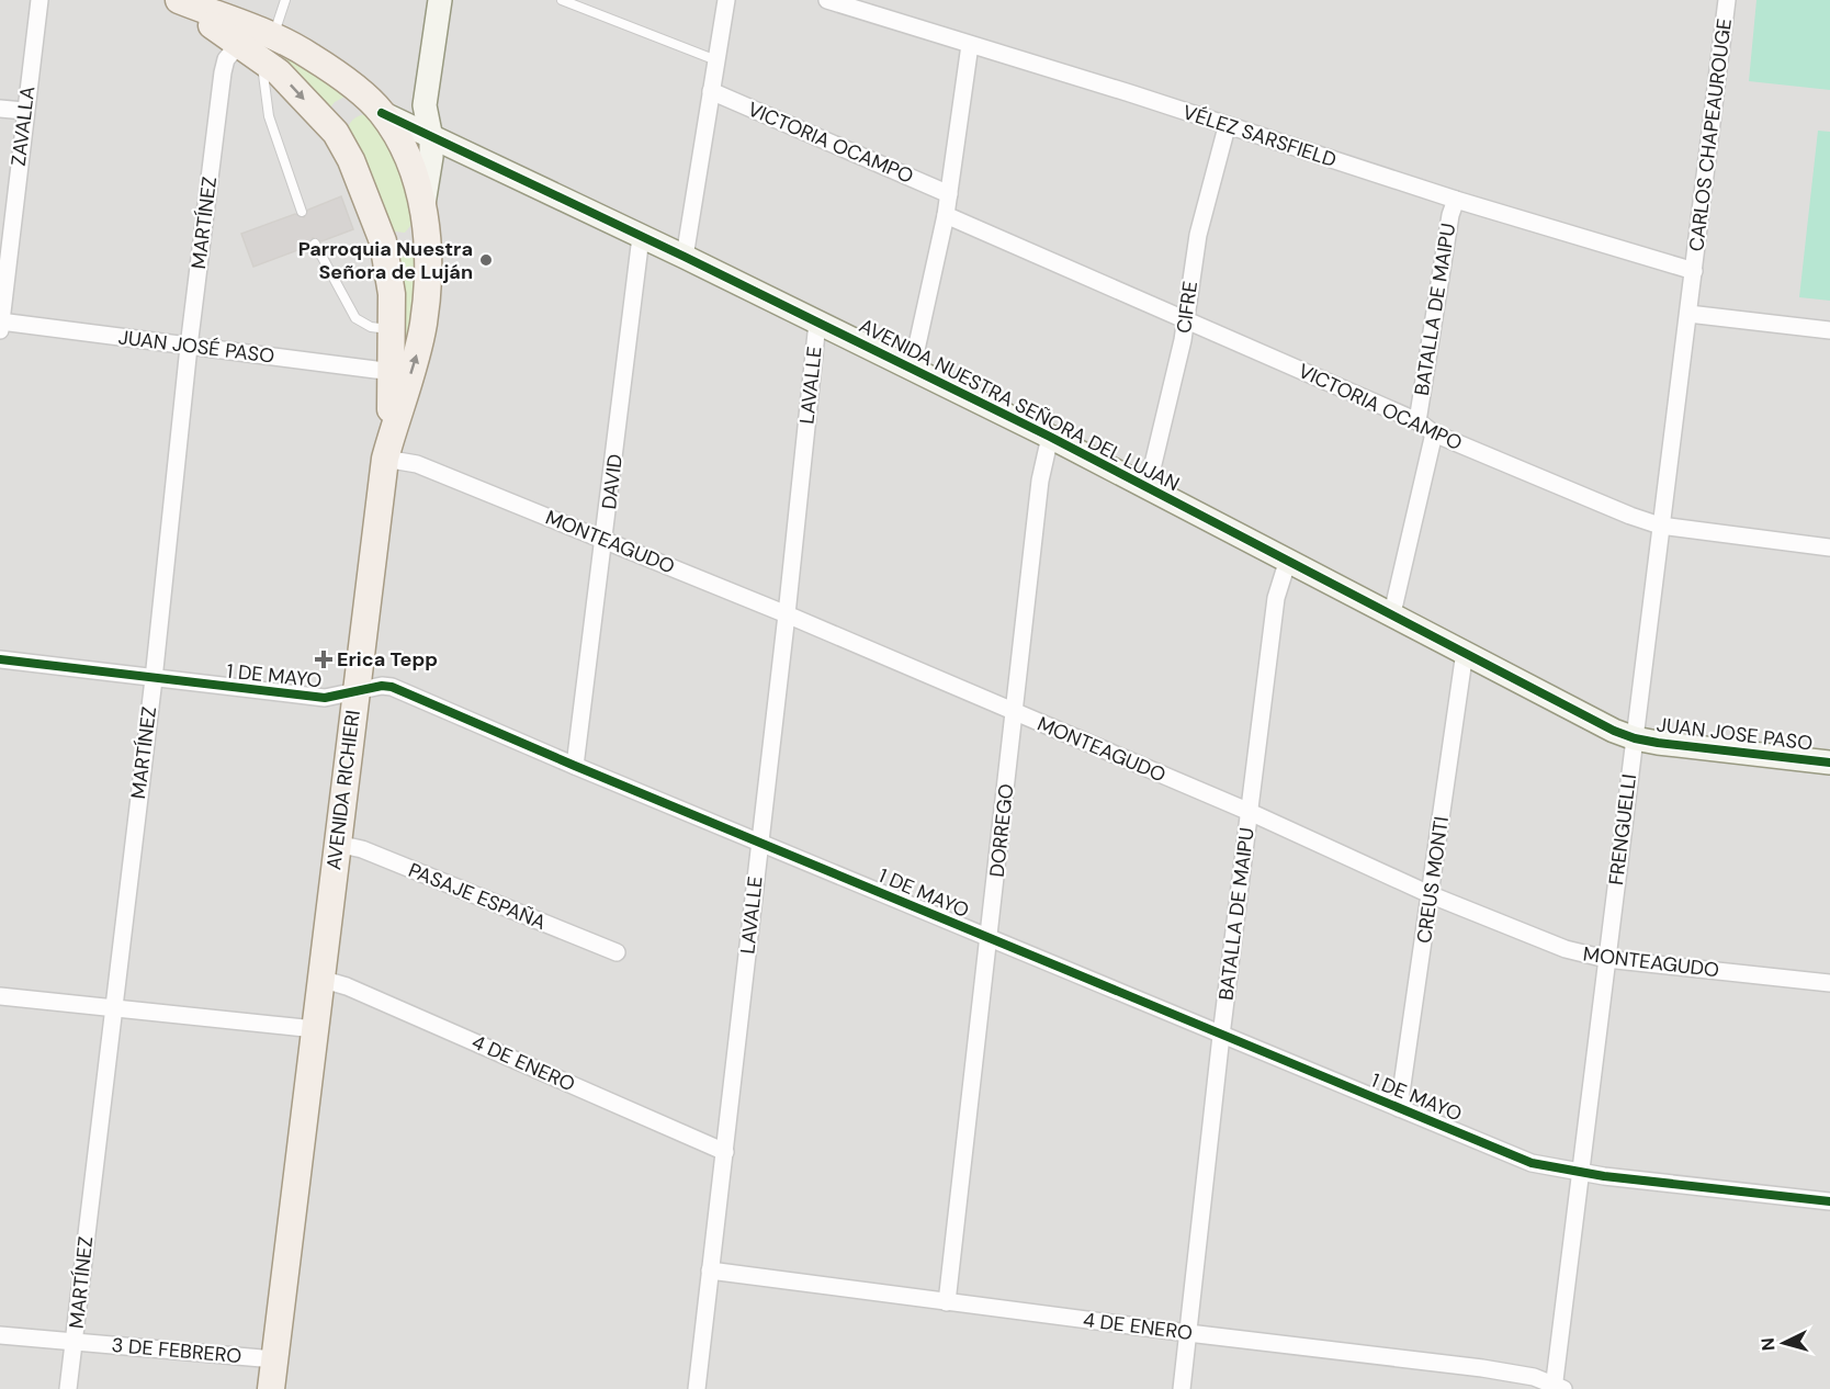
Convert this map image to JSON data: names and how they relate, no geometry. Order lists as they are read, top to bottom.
{
  "streets": {
    "main road": ["AVENIDA RICHIERI"],
    "street": [
      "ZAVALLA",
      "CARLOS CHAPEAUROUGE",
      "VÉLEZ SARSFIELD",
      "VICTORIA OCAMPO",
      "MARTÍNEZ",
      "CIFRE",
      "BATALLA DE MAIPU",
      "JUAN JOSÉ PASO",
      "LAVALLE",
      "AVENIDA NUESTRA SEÑORA DEL LUJAN",
      "DAVID",
      "MONTEAGUDO",
      "1 DE MAYO",
      "JUAN JOSE PASO",
      "FRENGUELLI",
      "DORREGO",
      "CREUS MONTI",
      "PASAJE ESPAÑA",
      "4 DE ENERO",
      "3 DE FEBRERO"
    ]
  },
  "crossings": [
    ["ZAVALLA", "JUAN JOSÉ PASO"],
    ["CARLOS CHAPEAUROUGE", "VÉLEZ SARSFIELD"],
    ["CARLOS CHAPEAUROUGE", "FRENGUELLI"],
    ["VÉLEZ SARSFIELD", "CIFRE"],
    ["VÉLEZ SARSFIELD", "BATALLA DE MAIPU"],
    ["VÉLEZ SARSFIELD", "FRENGUELLI"],
    ["VICTORIA OCAMPO", "CIFRE"],
    ["VICTORIA OCAMPO", "BATALLA DE MAIPU"],
    ["VICTORIA OCAMPO", "FRENGUELLI"],
    ["MARTÍNEZ", "JUAN JOSÉ PASO"],
    ["MARTÍNEZ", "1 DE MAYO"],
    ["MARTÍNEZ", "3 DE FEBRERO"],
    ["CIFRE", "AVENIDA NUESTRA SEÑORA DEL LUJAN"],
    ["BATALLA DE MAIPU", "AVENIDA NUESTRA SEÑORA DEL LUJAN"],
    ["BATALLA DE MAIPU", "MONTEAGUDO"],
    ["BATALLA DE MAIPU", "1 DE MAYO"],
    ["BATALLA DE MAIPU", "4 DE ENERO"],
    ["LAVALLE", "AVENIDA NUESTRA SEÑORA DEL LUJAN"],
    ["LAVALLE", "MONTEAGUDO"],
    ["LAVALLE", "1 DE MAYO"],
    ["LAVALLE", "4 DE ENERO"],
    ["AVENIDA NUESTRA SEÑORA DEL LUJAN", "DAVID"],
    ["AVENIDA NUESTRA SEÑORA DEL LUJAN", "JUAN JOSE PASO"],
    ["AVENIDA NUESTRA SEÑORA DEL LUJAN", "AVENIDA RICHIERI"],
    ["AVENIDA NUESTRA SEÑORA DEL LUJAN", "FRENGUELLI"],
    ["AVENIDA NUESTRA SEÑORA DEL LUJAN", "DORREGO"],
    ["AVENIDA NUESTRA SEÑORA DEL LUJAN", "CREUS MONTI"],
    ["DAVID", "MONTEAGUDO"],
    ["DAVID", "1 DE MAYO"],
    ["MONTEAGUDO", "AVENIDA RICHIERI"],
    ["MONTEAGUDO", "FRENGUELLI"],
    ["MONTEAGUDO", "DORREGO"],
    ["MONTEAGUDO", "CREUS MONTI"],
    ["1 DE MAYO", "AVENIDA RICHIERI"],
    ["1 DE MAYO", "FRENGUELLI"],
    ["1 DE MAYO", "DORREGO"],
    ["1 DE MAYO", "CREUS MONTI"],
    ["JUAN JOSE PASO", "FRENGUELLI"],
    ["AVENIDA RICHIERI", "PASAJE ESPAÑA"],
    ["AVENIDA RICHIERI", "4 DE ENERO"],
    ["AVENIDA RICHIERI", "3 DE FEBRERO"],
    ["FRENGUELLI", "4 DE ENERO"],
    ["DORREGO", "4 DE ENERO"]
  ],
  "places": {
    "other": ["Parroquia Nuestra Señora de Luján"],
    "health": ["Erica Tepp"]
  },
  "north": "left"
}
